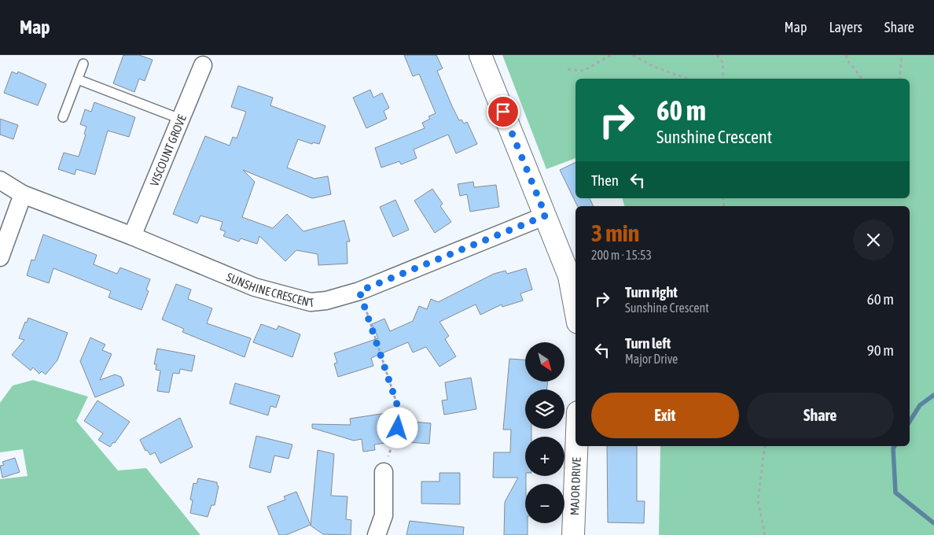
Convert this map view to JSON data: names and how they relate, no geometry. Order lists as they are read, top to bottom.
{
  "streets": {
    "street": ["VISCOUNT GROVE", "SUNSHINE CRESCENT", "MAJOR DRIVE"]
  },
  "crossings": [
    ["VISCOUNT GROVE", "SUNSHINE CRESCENT"]
  ],
  "north": "bottom right",
  "page": {
    "header": "Map",
    "nav": ["Map", "Layers", "Share"],
    "turn": ["60 m", "Sunshine Crescent"],
    "then": "Then",
    "heading": ["3 min", "200 m · 15:53"],
    "list": [
      {
        "name": "Turn right",
        "note": "Sunshine Crescent",
        "value": "60 m"
      },
      {
        "name": "Turn left",
        "note": "Major Drive",
        "value": "90 m"
      }
    ],
    "map_buttons": ["+", "−"],
    "buttons": ["Exit", "Share"]
  }
}
